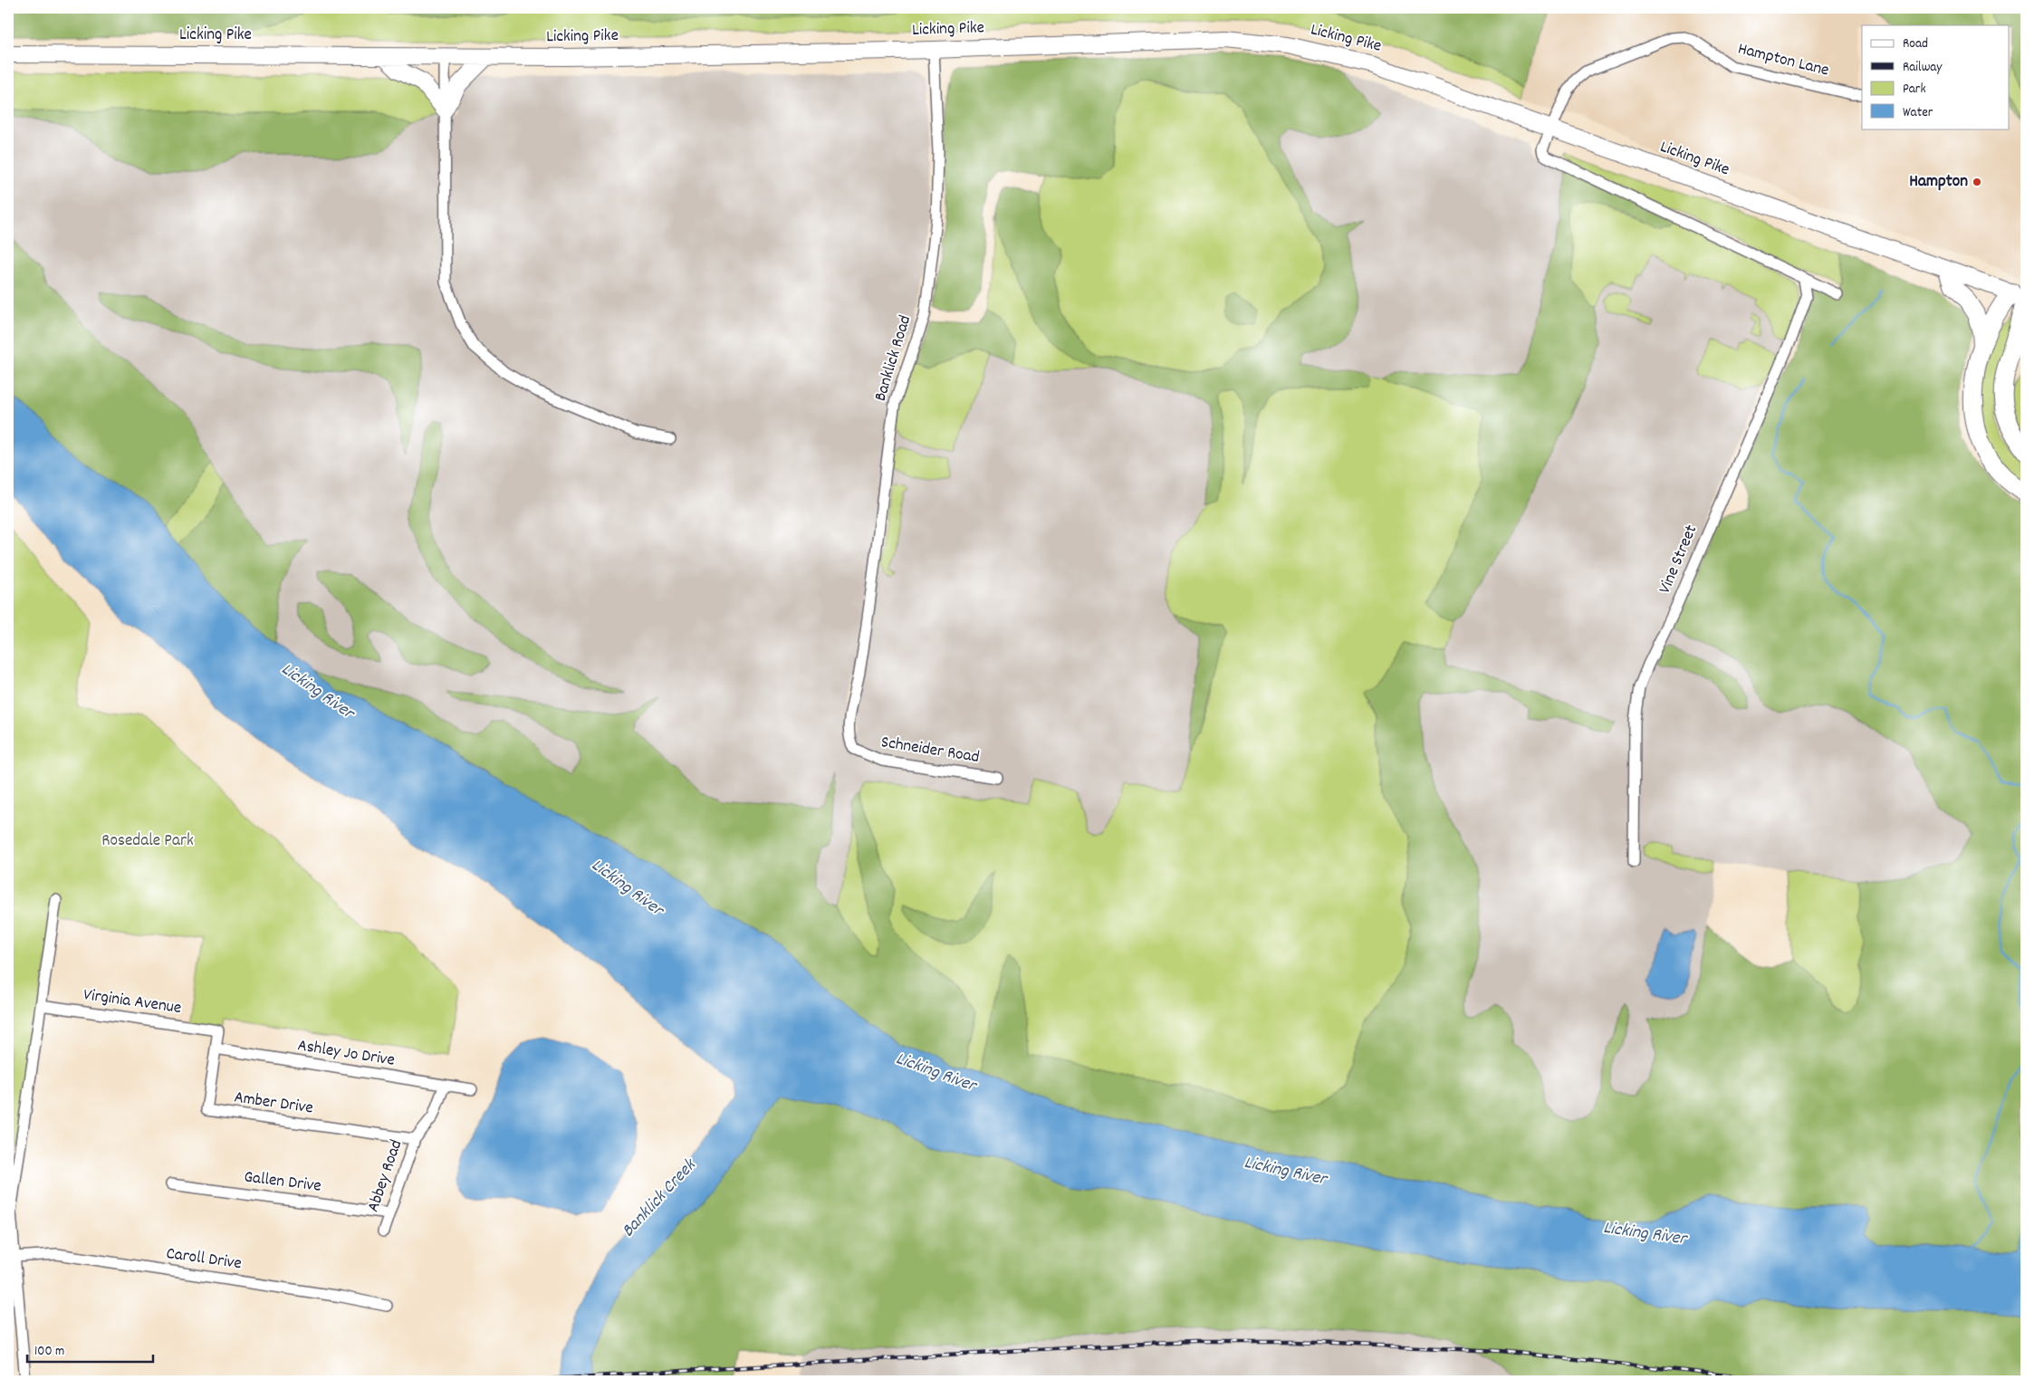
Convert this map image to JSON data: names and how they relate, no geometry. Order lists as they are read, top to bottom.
{
  "streets": {
    "main road": ["Licking Pike"],
    "street": [
      "Hampton Lane",
      "Banklick Road",
      "Vine Street",
      "Schneider Road",
      "Virginia Avenue",
      "Ashley Jo Drive",
      "Amber Drive",
      "Abbey Road",
      "Gallen Drive",
      "Caroll Drive"
    ]
  },
  "crossings": [
    ["Licking Pike", "Hampton Lane"],
    ["Licking Pike", "Banklick Road"],
    ["Hampton Lane", "Vine Street"],
    ["Banklick Road", "Schneider Road"],
    ["Virginia Avenue", "Amber Drive"],
    ["Ashley Jo Drive", "Amber Drive"],
    ["Ashley Jo Drive", "Abbey Road"],
    ["Amber Drive", "Abbey Road"],
    ["Abbey Road", "Gallen Drive"]
  ],
  "water": ["Licking River", "Banklick Creek"],
  "parks": ["Rosedale Park"],
  "places": ["Hampton"],
  "legend": [
    "Road",
    "Railway",
    "Park",
    "Water"
  ],
  "scale_bar": "100 m"
}
